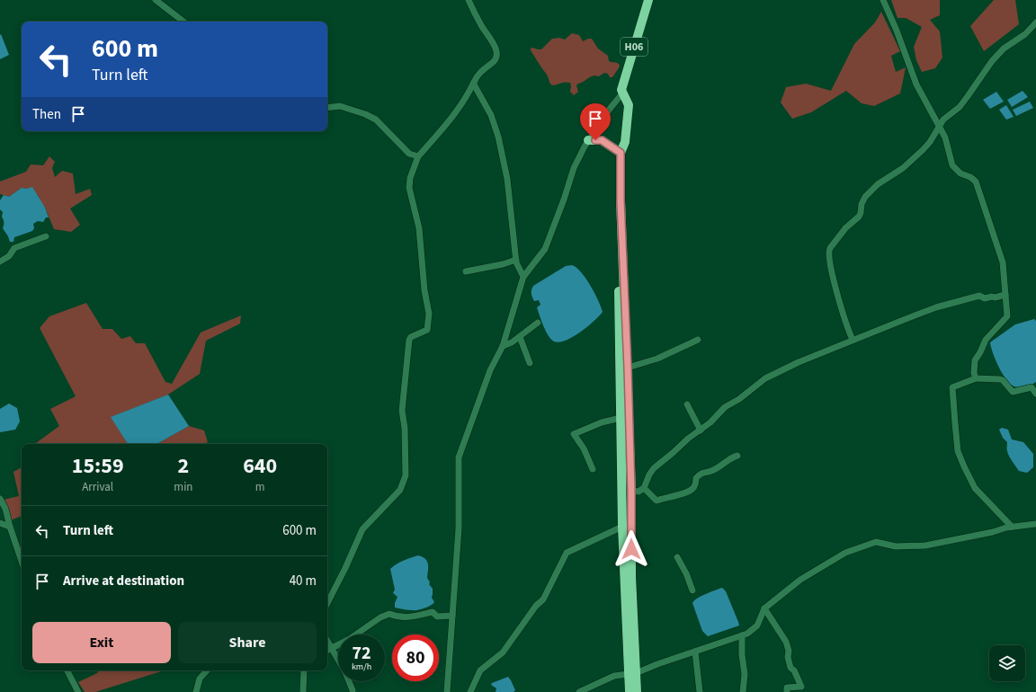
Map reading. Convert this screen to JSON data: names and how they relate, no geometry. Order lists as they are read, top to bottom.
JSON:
{
  "streets": {
    "highway": ["H06"]
  },
  "page": {
    "turn": ["600 m", "Turn left"],
    "then": "Then",
    "eta": [
      "15:59",
      "Arrival",
      "2",
      "min",
      "640",
      "m"
    ],
    "list": [
      {
        "name": "Turn left",
        "value": "600 m"
      },
      {
        "name": "Arrive at destination",
        "value": "40 m"
      }
    ],
    "buttons": ["Exit", "Share"],
    "speed": "72 km/h",
    "limit": "80"
  }
}
